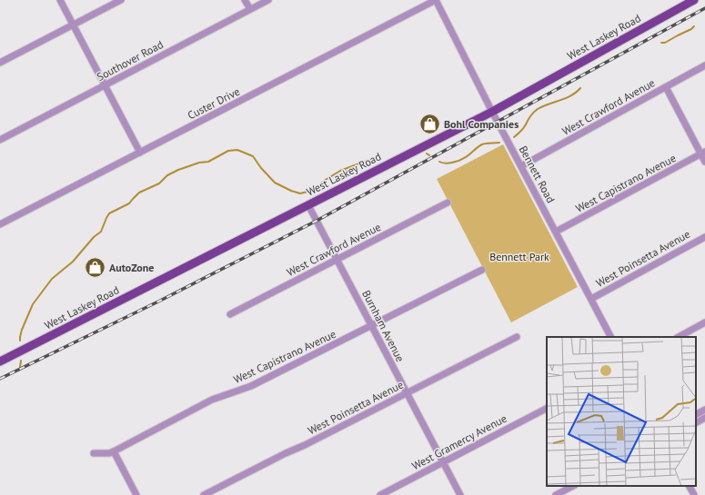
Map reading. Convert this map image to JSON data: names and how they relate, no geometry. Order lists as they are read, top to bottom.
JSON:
{
  "streets": {
    "main road": ["West Laskey Road"],
    "street": [
      "Southover Road",
      "Custer Drive",
      "West Crawford Avenue",
      "Bennett Road",
      "West Capistrano Avenue",
      "West Poinsetta Avenue",
      "Burnham Avenue",
      "West Gramercy Avenue"
    ]
  },
  "crossings": [
    ["West Laskey Road", "Bennett Road"],
    ["West Laskey Road", "Burnham Avenue"],
    ["Custer Drive", "Bennett Road"],
    ["West Crawford Avenue", "Bennett Road"],
    ["West Crawford Avenue", "Burnham Avenue"],
    ["Bennett Road", "West Capistrano Avenue"],
    ["Bennett Road", "West Poinsetta Avenue"],
    ["West Capistrano Avenue", "Burnham Avenue"],
    ["West Poinsetta Avenue", "Burnham Avenue"],
    ["Burnham Avenue", "West Gramercy Avenue"]
  ],
  "parks": ["Bennett Park"],
  "places": {
    "shop": ["Bohl Companies", "AutoZone"]
  }
}
